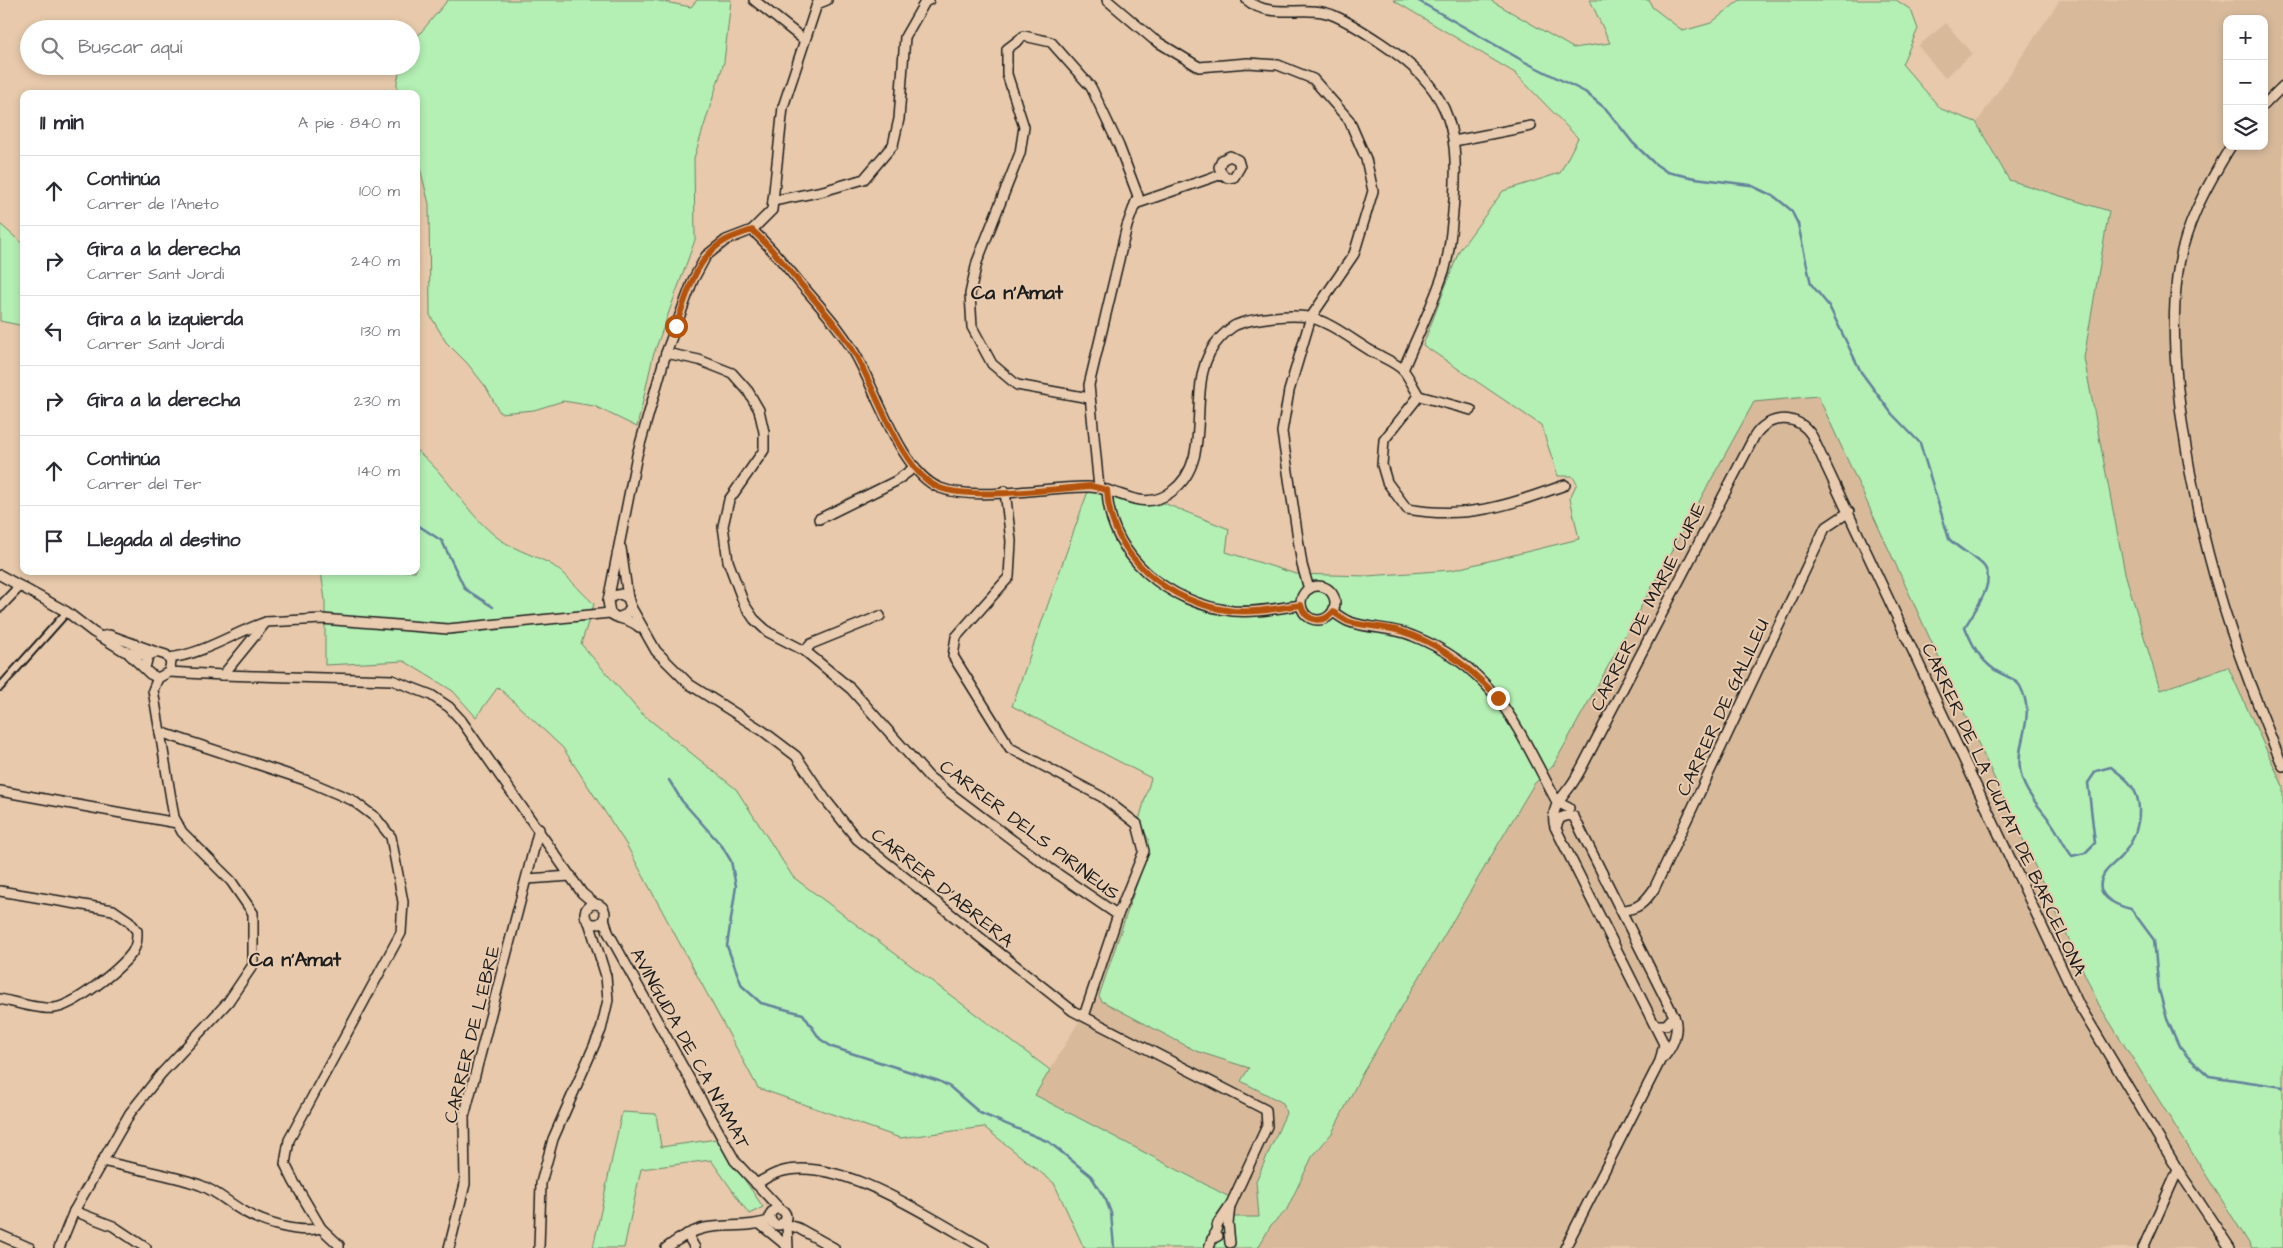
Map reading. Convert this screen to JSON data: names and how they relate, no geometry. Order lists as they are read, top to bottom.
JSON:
{
  "streets": {
    "street": [
      "CARRER DE MARIE CURIE",
      "CARRER DE GALILEU",
      "CARRER DE LA CIUTAT DE BARCELONA",
      "CARRER DELS PIRINEUS",
      "CARRER D'ABRERA",
      "CARRER DE L'EBRE",
      "AVINGUDA DE CA N'AMAT"
    ]
  },
  "crossings": [
    ["CARRER DE MARIE CURIE", "CARRER DE LA CIUTAT DE BARCELONA"],
    ["CARRER DE GALILEU", "CARRER DE LA CIUTAT DE BARCELONA"]
  ],
  "districts": ["Ca n'Amat", "Ca n'Amat"],
  "page": {
    "map_buttons": ["+", "−"],
    "search": "Buscar aquí",
    "heading": ["11 min", "A pie · 840 m"],
    "list": [
      ["Continúa", "Carrer de l'Aneto", "100 m"],
      ["Gira a la derecha", "Carrer Sant Jordi", "240 m"],
      ["Gira a la izquierda", "Carrer Sant Jordi", "130 m"],
      ["Gira a la derecha", "230 m"],
      ["Continúa", "Carrer del Ter", "140 m"],
      "Llegada al destino"
    ]
  }
}
